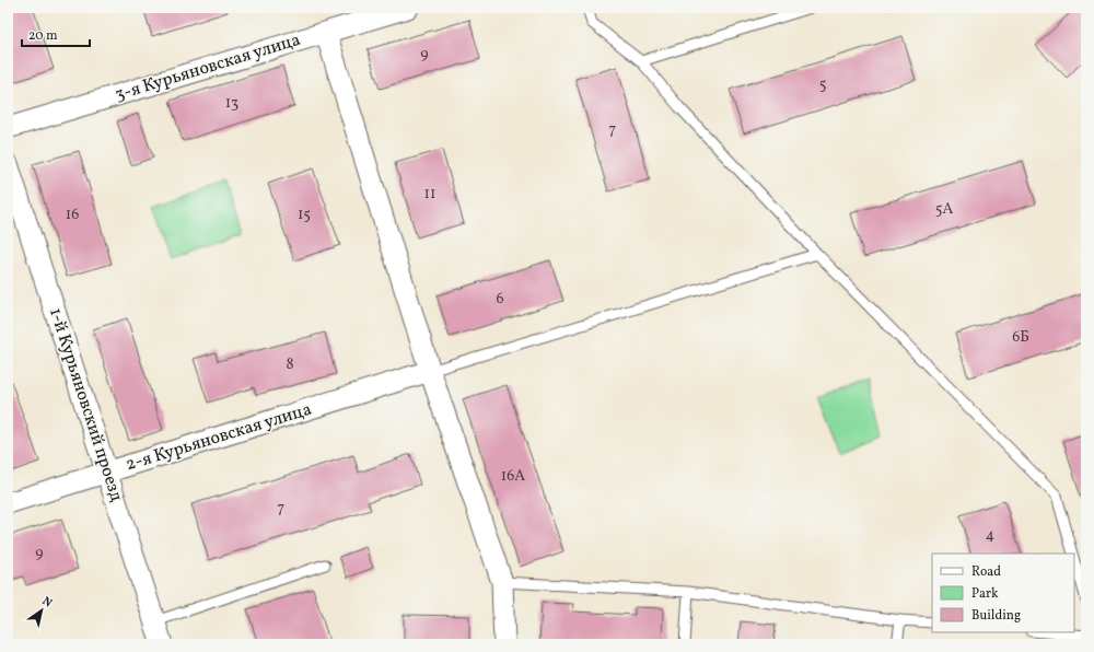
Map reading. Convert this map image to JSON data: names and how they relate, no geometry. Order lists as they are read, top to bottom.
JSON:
{
  "streets": {
    "street": ["3-я Курьяновская улица", "1-й Курьяновский проезд", "2-я Курьяновская улица"]
  },
  "crossings": [
    ["1-й Курьяновский проезд", "2-я Курьяновская улица"]
  ],
  "house_numbers": [
    "9",
    "5",
    "13",
    "7",
    "11",
    "5А",
    "16",
    "15",
    "6",
    "6Б",
    "8",
    "16А",
    "7",
    "4",
    "9"
  ],
  "legend": ["Road", "Park", "Building"],
  "scale_bar": "20 m",
  "north": "top right"
}
